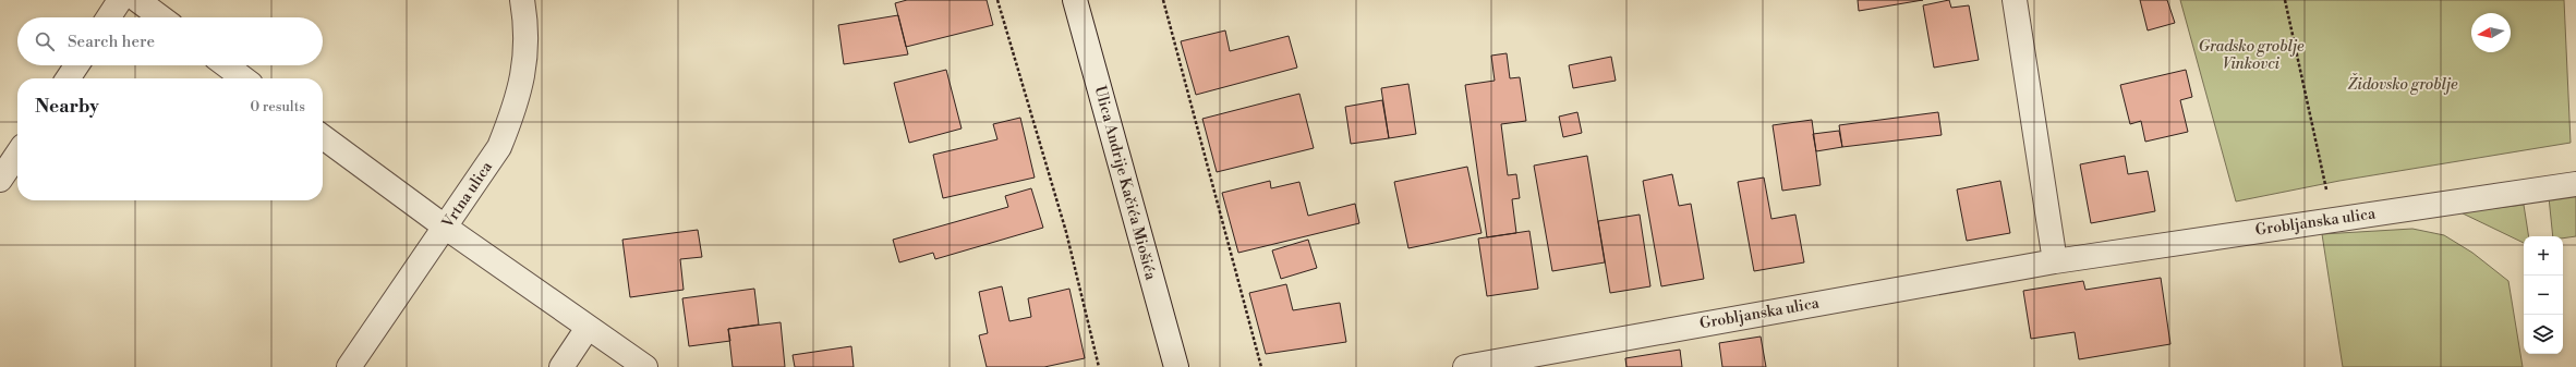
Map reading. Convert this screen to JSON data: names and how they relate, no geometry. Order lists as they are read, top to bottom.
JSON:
{
  "streets": {
    "street": ["Ulica Andrije Kačića Miošića", "Vrtna ulica", "Grobljanska ulica"]
  },
  "parks": ["Gradsko groblje Vinkovci", "Židovsko groblje"],
  "north": "left",
  "page": {
    "search": "Search here",
    "heading": ["Nearby", "0 results"],
    "map_buttons": ["+", "−"]
  }
}
